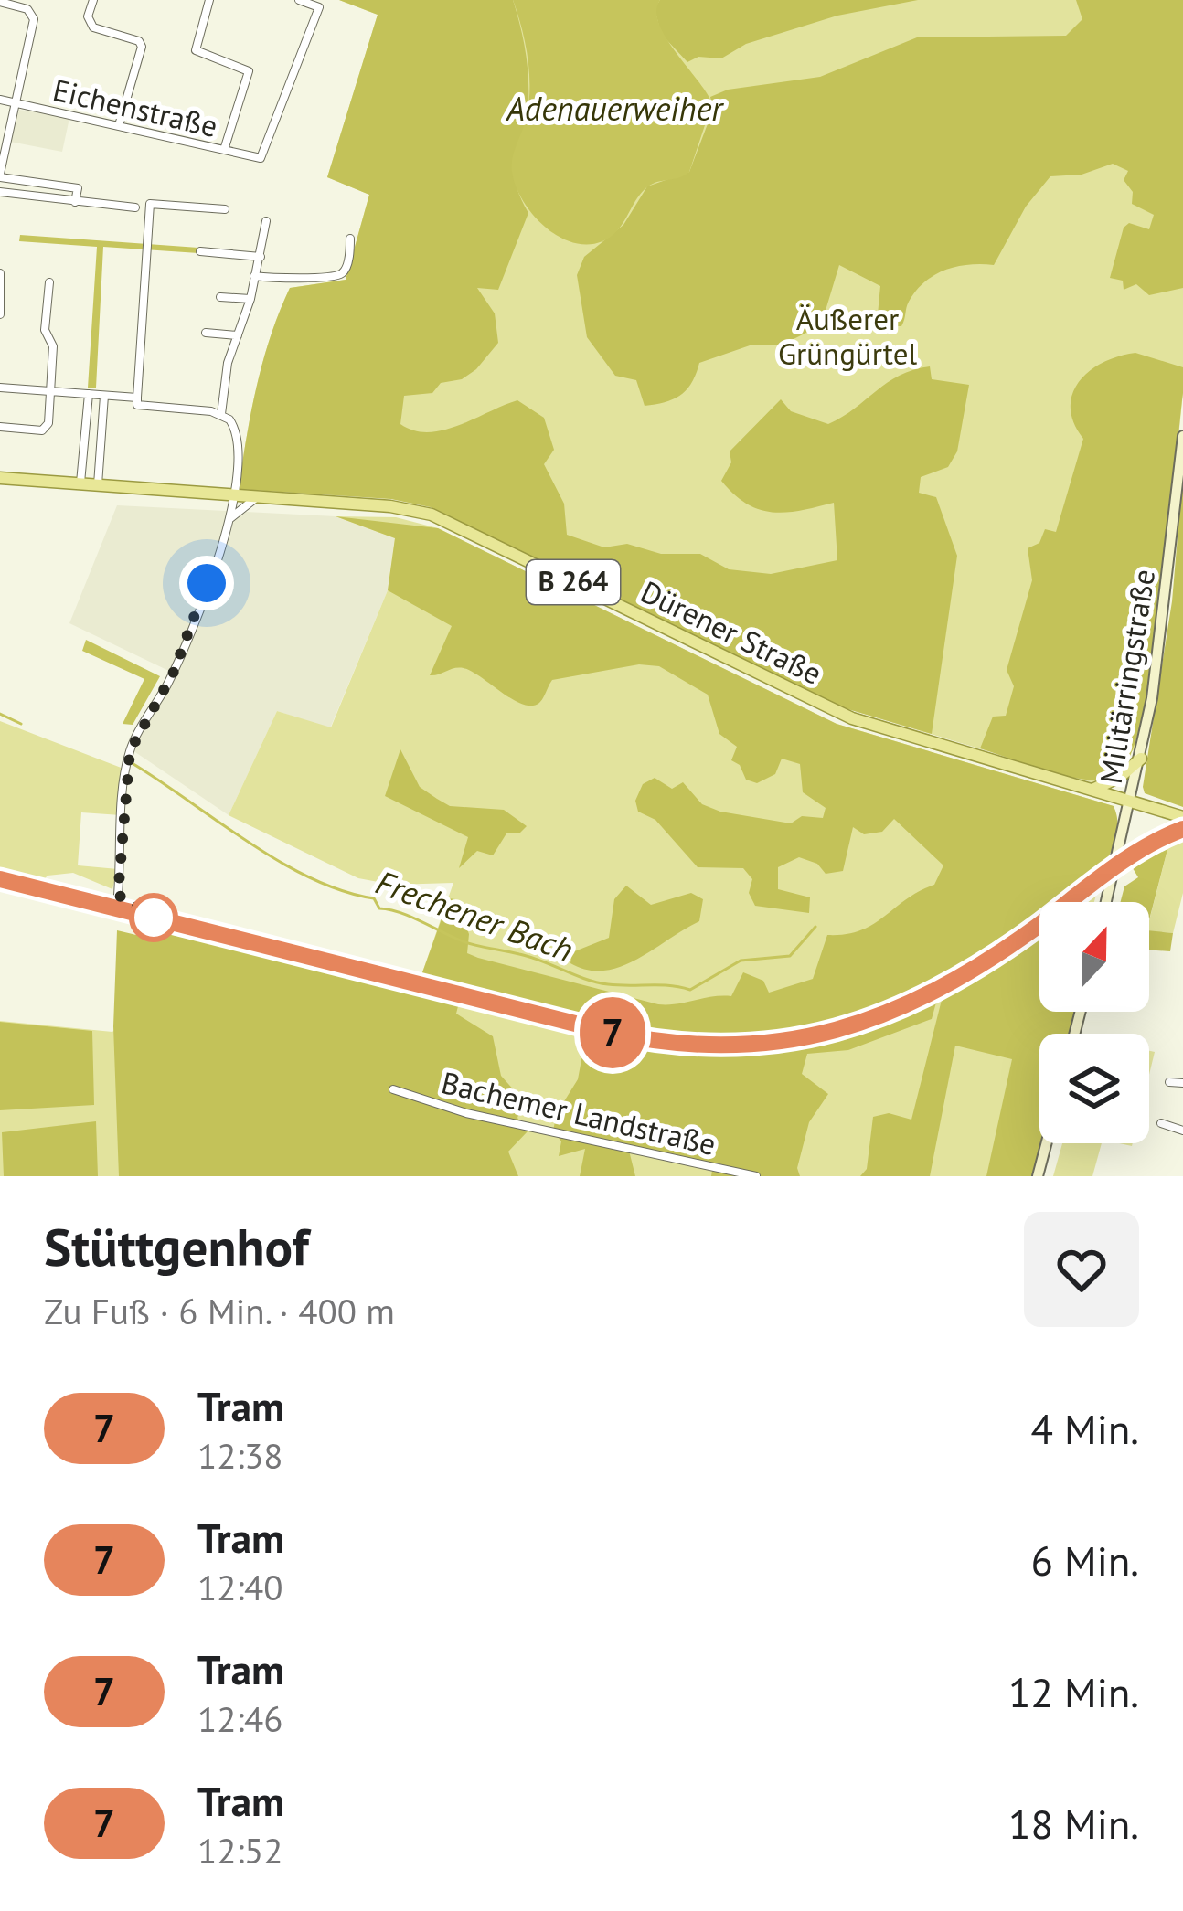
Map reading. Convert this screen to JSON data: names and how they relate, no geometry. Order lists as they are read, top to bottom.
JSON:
{
  "streets": {
    "main road": ["B 264", "Dürener Straße", "Militärringstraße"],
    "street": ["Eichenstraße", "Bachemer Landstraße"]
  },
  "crossings": [
    ["Dürener Straße", "Militärringstraße"]
  ],
  "water": ["Adenauerweiher", "Frechener Bach"],
  "parks": ["Äußerer Grüngürtel"],
  "lines": ["tram line 7"],
  "north": "top",
  "page": {
    "on_map": "7",
    "heading": ["Stüttgenhof", "Zu Fuß · 6 Min. · 400 m"],
    "list": [
      {
        "mark": "7",
        "name": "Tram",
        "note": "12:38",
        "value": "4 Min."
      },
      {
        "mark": "7",
        "name": "Tram",
        "note": "12:40",
        "value": "6 Min."
      },
      {
        "mark": "7",
        "name": "Tram",
        "note": "12:46",
        "value": "12 Min."
      },
      {
        "mark": "7",
        "name": "Tram",
        "note": "12:52",
        "value": "18 Min."
      }
    ]
  }
}
